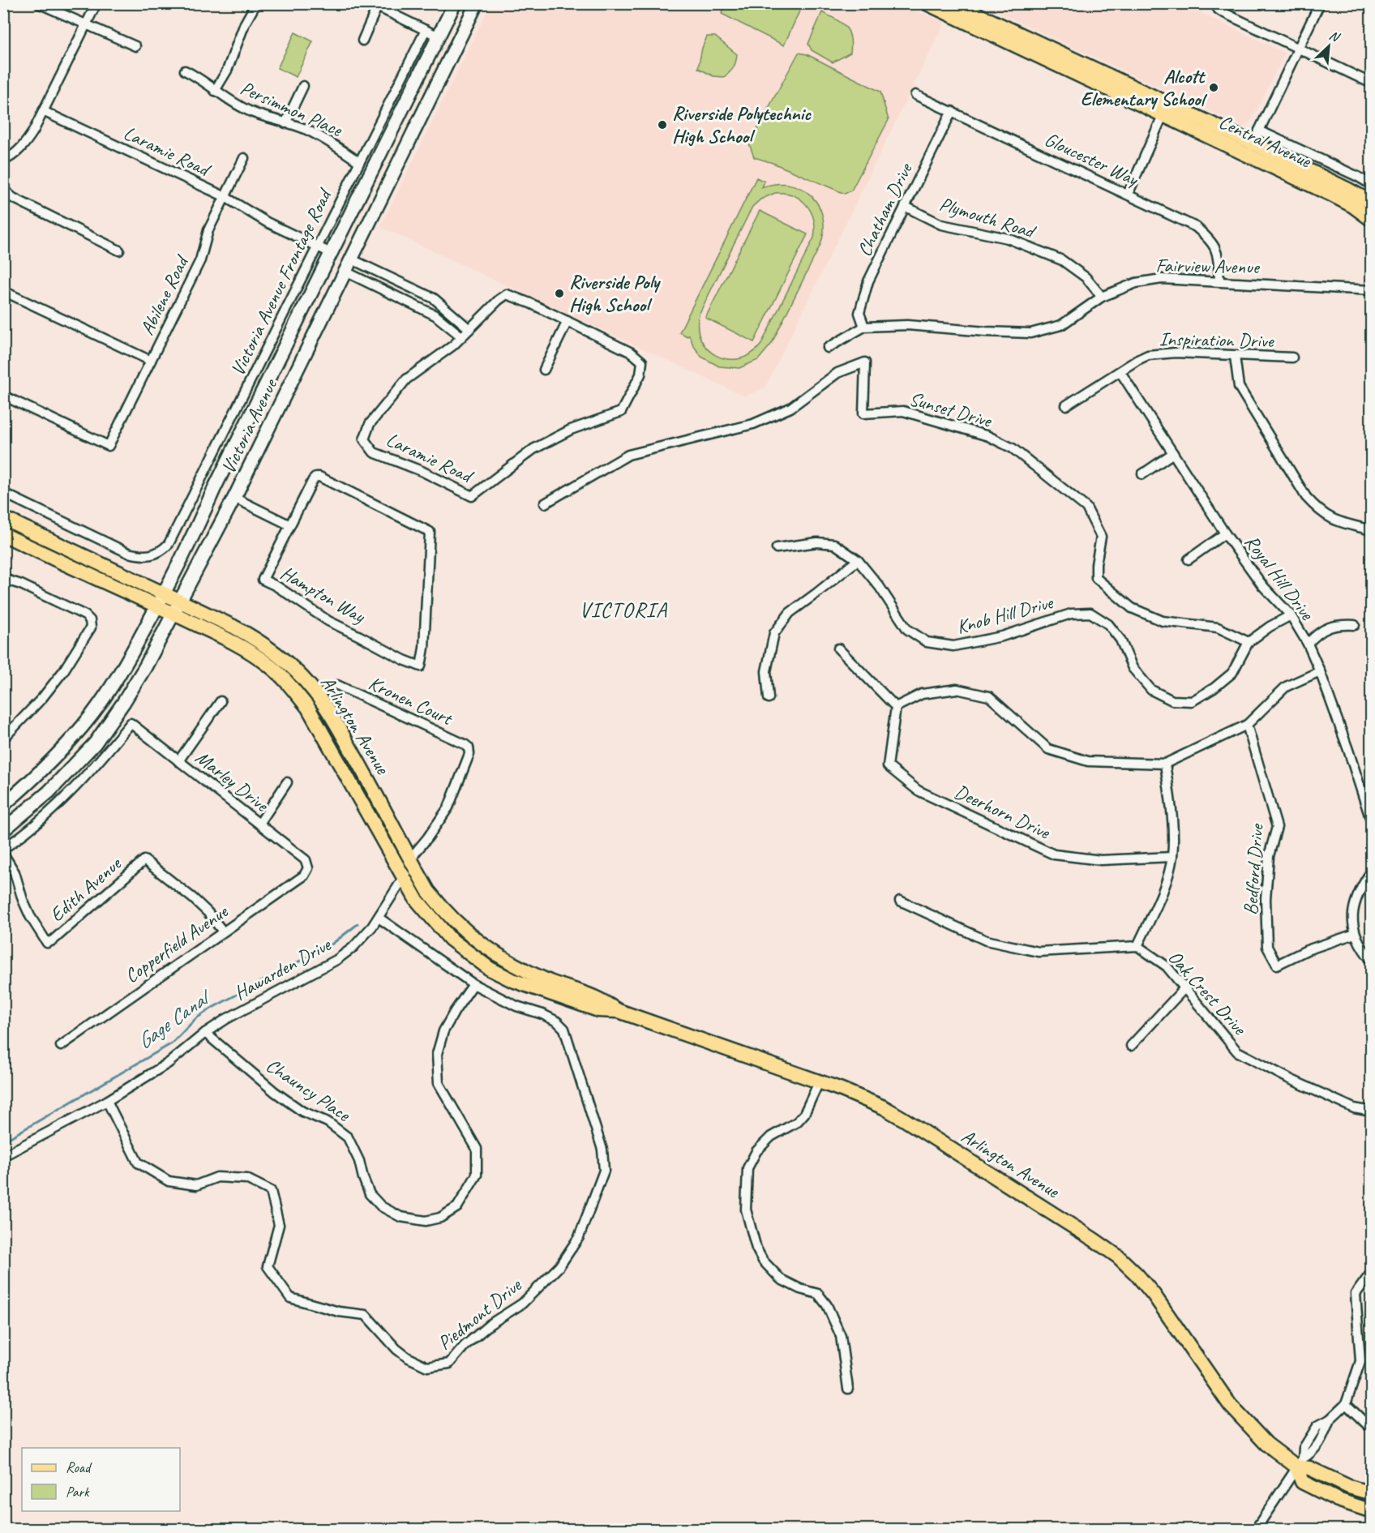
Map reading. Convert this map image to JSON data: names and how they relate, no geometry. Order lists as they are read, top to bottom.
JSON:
{
  "streets": {
    "main road": ["Central Avenue", "Victoria Avenue", "Arlington Avenue"],
    "street": [
      "Persimmon Place",
      "Laramie Road",
      "Gloucester Way",
      "Chatham Drive",
      "Plymouth Road",
      "Fairview Avenue",
      "Victoria Avenue Frontage Road",
      "Abilene Road",
      "Inspiration Drive",
      "Sunset Drive",
      "Royal Hill Drive",
      "Hampton Way",
      "Knob Hill Drive",
      "Kronen Court",
      "Marley Drive",
      "Deerhorn Drive",
      "Bedford Drive",
      "Edith Avenue",
      "Copperfield Avenue",
      "Hawarden Drive",
      "Oak Crest Drive",
      "Chauncy Place",
      "Piedmont Drive"
    ]
  },
  "crossings": [
    ["Persimmon Place", "Victoria Avenue Frontage Road"],
    ["Laramie Road", "Victoria Avenue Frontage Road"],
    ["Laramie Road", "Abilene Road"],
    ["Laramie Road", "Victoria Avenue"],
    ["Gloucester Way", "Chatham Drive"],
    ["Gloucester Way", "Fairview Avenue"],
    ["Chatham Drive", "Plymouth Road"],
    ["Chatham Drive", "Fairview Avenue"],
    ["Plymouth Road", "Fairview Avenue"],
    ["Inspiration Drive", "Royal Hill Drive"],
    ["Sunset Drive", "Knob Hill Drive"],
    ["Victoria Avenue", "Arlington Avenue"],
    ["Kronen Court", "Hawarden Drive"],
    ["Arlington Avenue", "Hawarden Drive"],
    ["Marley Drive", "Copperfield Avenue"],
    ["Edith Avenue", "Copperfield Avenue"],
    ["Hawarden Drive", "Chauncy Place"],
    ["Hawarden Drive", "Piedmont Drive"],
    ["Chauncy Place", "Piedmont Drive"]
  ],
  "districts": ["VICTORIA"],
  "water": ["Gage Canal"],
  "places": ["Alcott Elementary School", "Riverside Polytechnic High School", "Riverside Poly High School"],
  "legend": ["Road", "Park"],
  "north": "top right"
}
